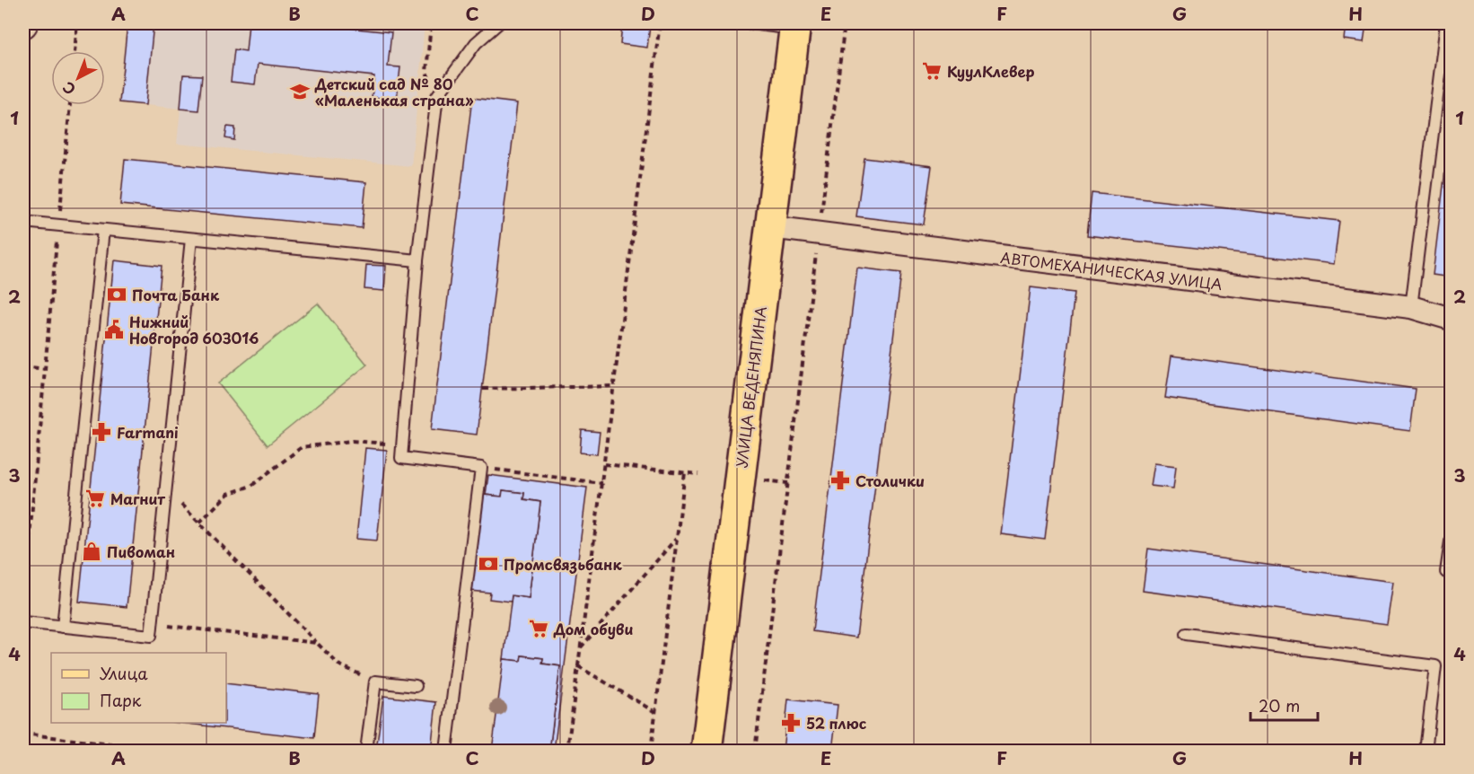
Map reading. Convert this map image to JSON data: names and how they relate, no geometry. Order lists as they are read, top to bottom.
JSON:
{
  "streets": {
    "main road": ["УЛИЦА ВЕДЕНЯПИНА"],
    "street": ["АВТОМЕХАНИЧЕСКАЯ УЛИЦА"]
  },
  "crossings": [
    ["АВТОМЕХАНИЧЕСКАЯ УЛИЦА", "УЛИЦА ВЕДЕНЯПИНА"]
  ],
  "places": {
    "supermarket": ["КуулКлевер", "Магнит", "Дом обуви"],
    "school or university": ["Детский сад № 80 «Маленькая страна»"],
    "bank": ["Почта Банк", "Промсвязьбанк"],
    "public building": ["Нижний Новгород 603016"],
    "pharmacy": ["Farmani", "Столички", "52 плюс"],
    "shop": ["Пивоман"]
  },
  "legend": ["Улица", "Парк"],
  "scale_bar": "20 m",
  "north": "bottom left",
  "grid": {
    "columns": [
      "A",
      "B",
      "C",
      "D",
      "E",
      "F",
      "G",
      "H"
    ],
    "rows": [
      "1",
      "2",
      "3",
      "4"
    ]
  }
}
